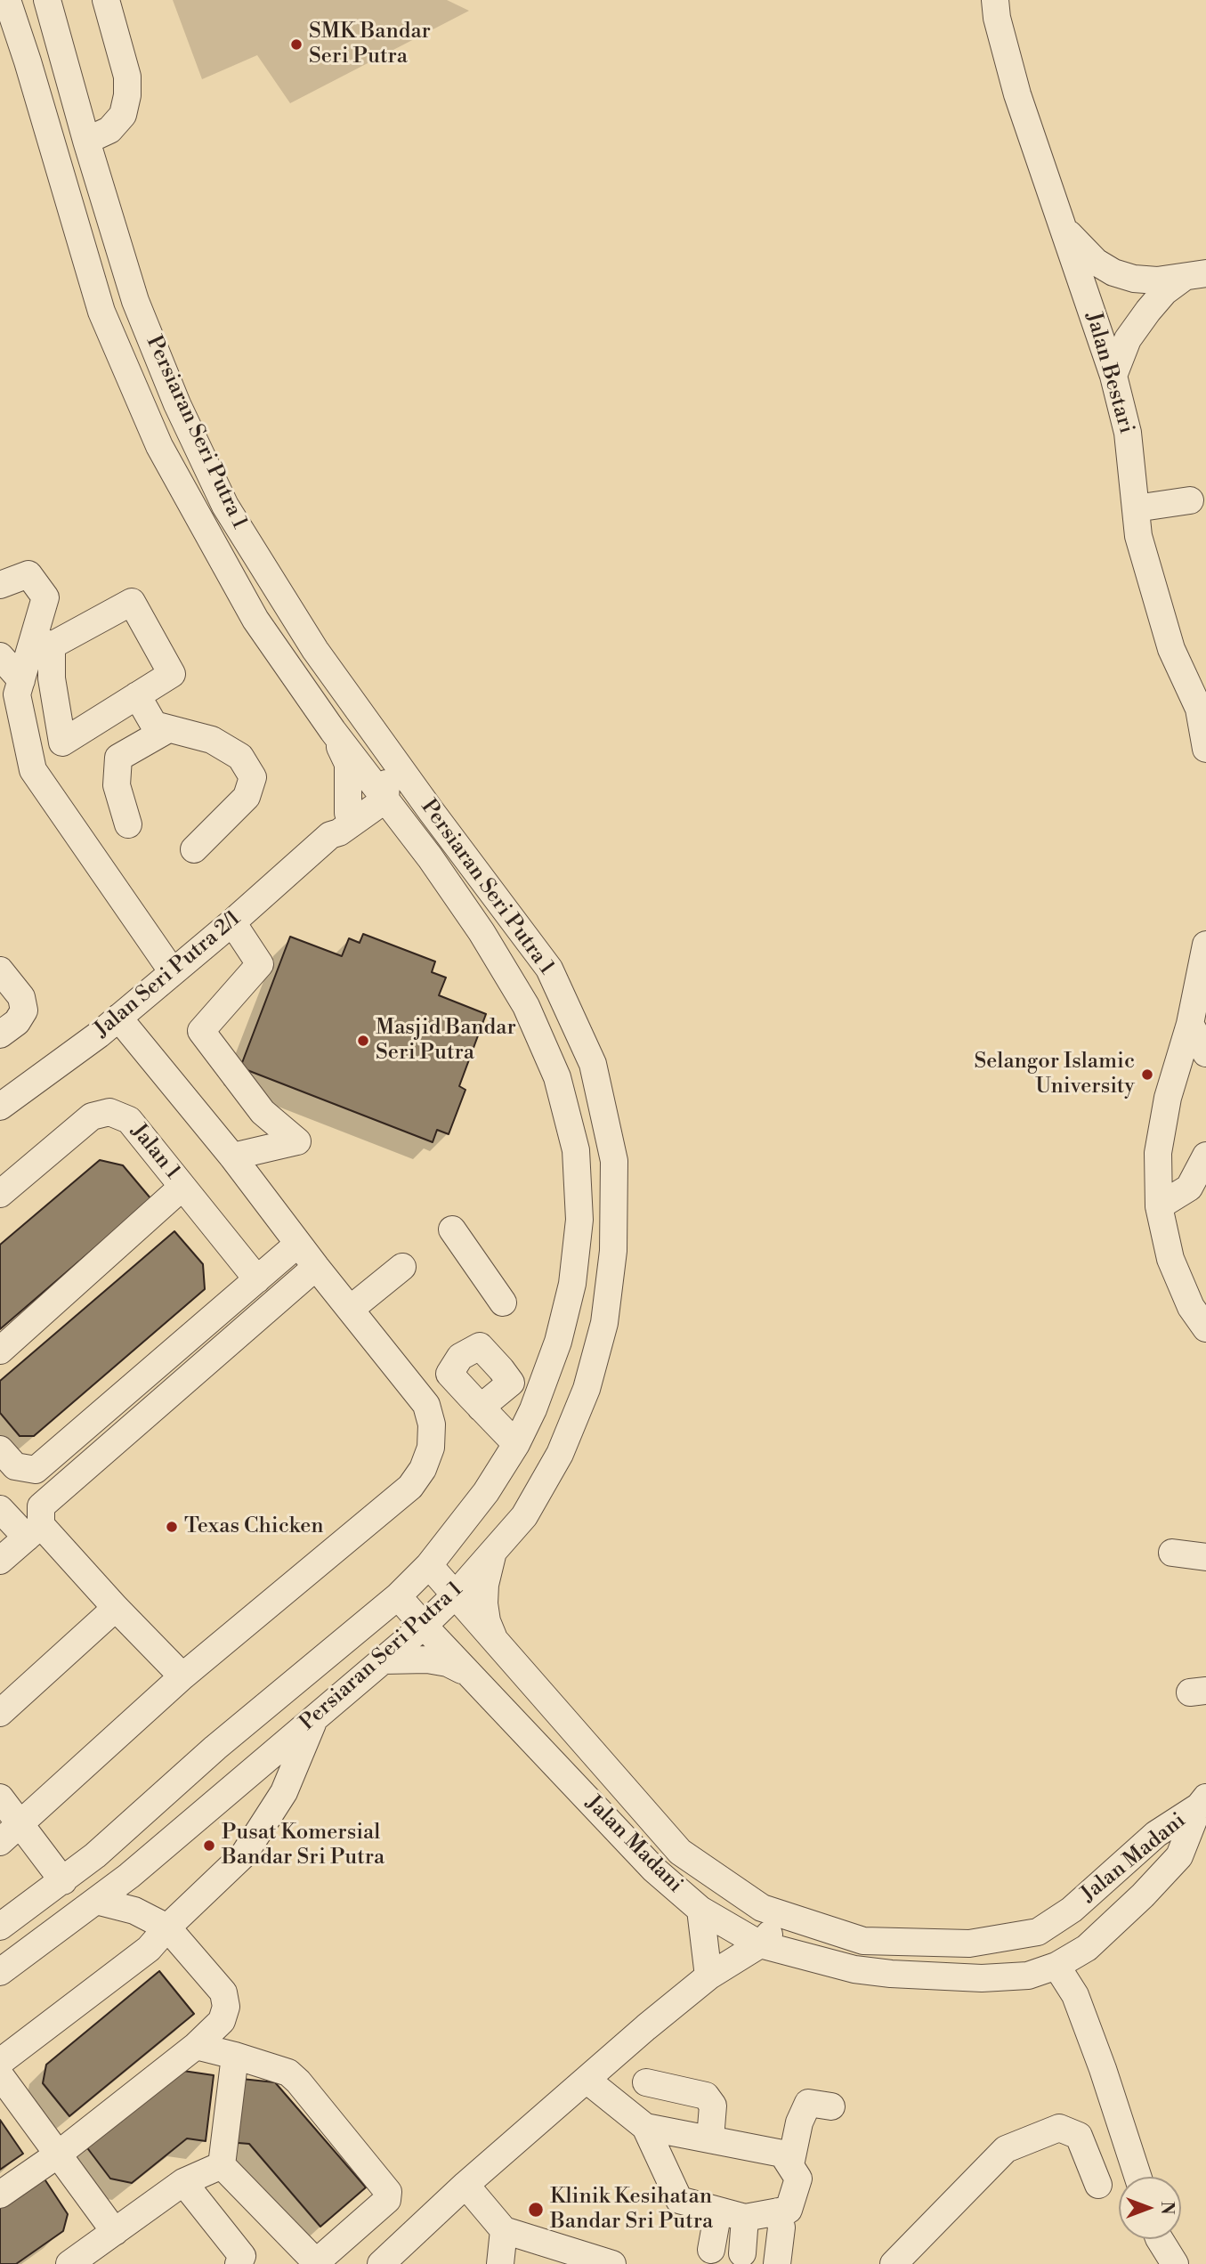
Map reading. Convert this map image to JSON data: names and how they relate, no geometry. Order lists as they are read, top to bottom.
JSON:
{
  "streets": {
    "street": [
      "Jalan Bestari",
      "Persiaran Seri Putra 1",
      "Jalan Seri Putra 2/1",
      "Jalan 1",
      "Jalan Madani"
    ]
  },
  "crossings": [
    ["Persiaran Seri Putra 1", "Jalan Seri Putra 2/1"],
    ["Persiaran Seri Putra 1", "Jalan Madani"]
  ],
  "places": [
    "SMK Bandar Seri Putra",
    "Masjid Bandar Seri Putra",
    "Selangor Islamic University",
    "Texas Chicken",
    "Pusat Komersial Bandar Sri Putra",
    "Klinik Kesihatan Bandar Sri Putra"
  ],
  "north": "right"
}
